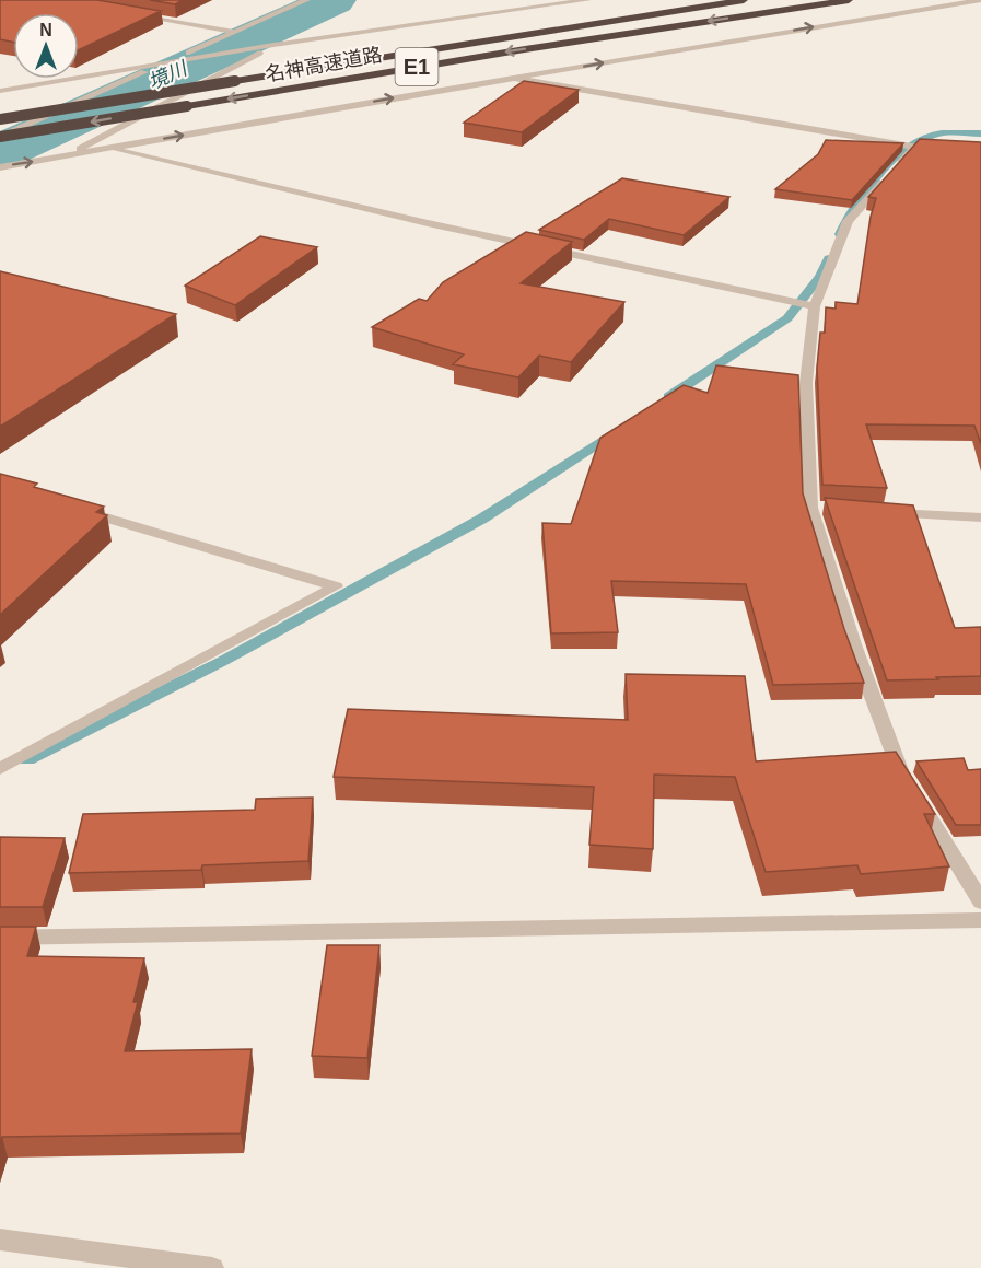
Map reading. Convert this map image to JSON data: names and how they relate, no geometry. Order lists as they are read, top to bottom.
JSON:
{
  "streets": {
    "highway": ["名神高速道路", "E1"]
  },
  "water": ["境川"],
  "north": "top"
}
